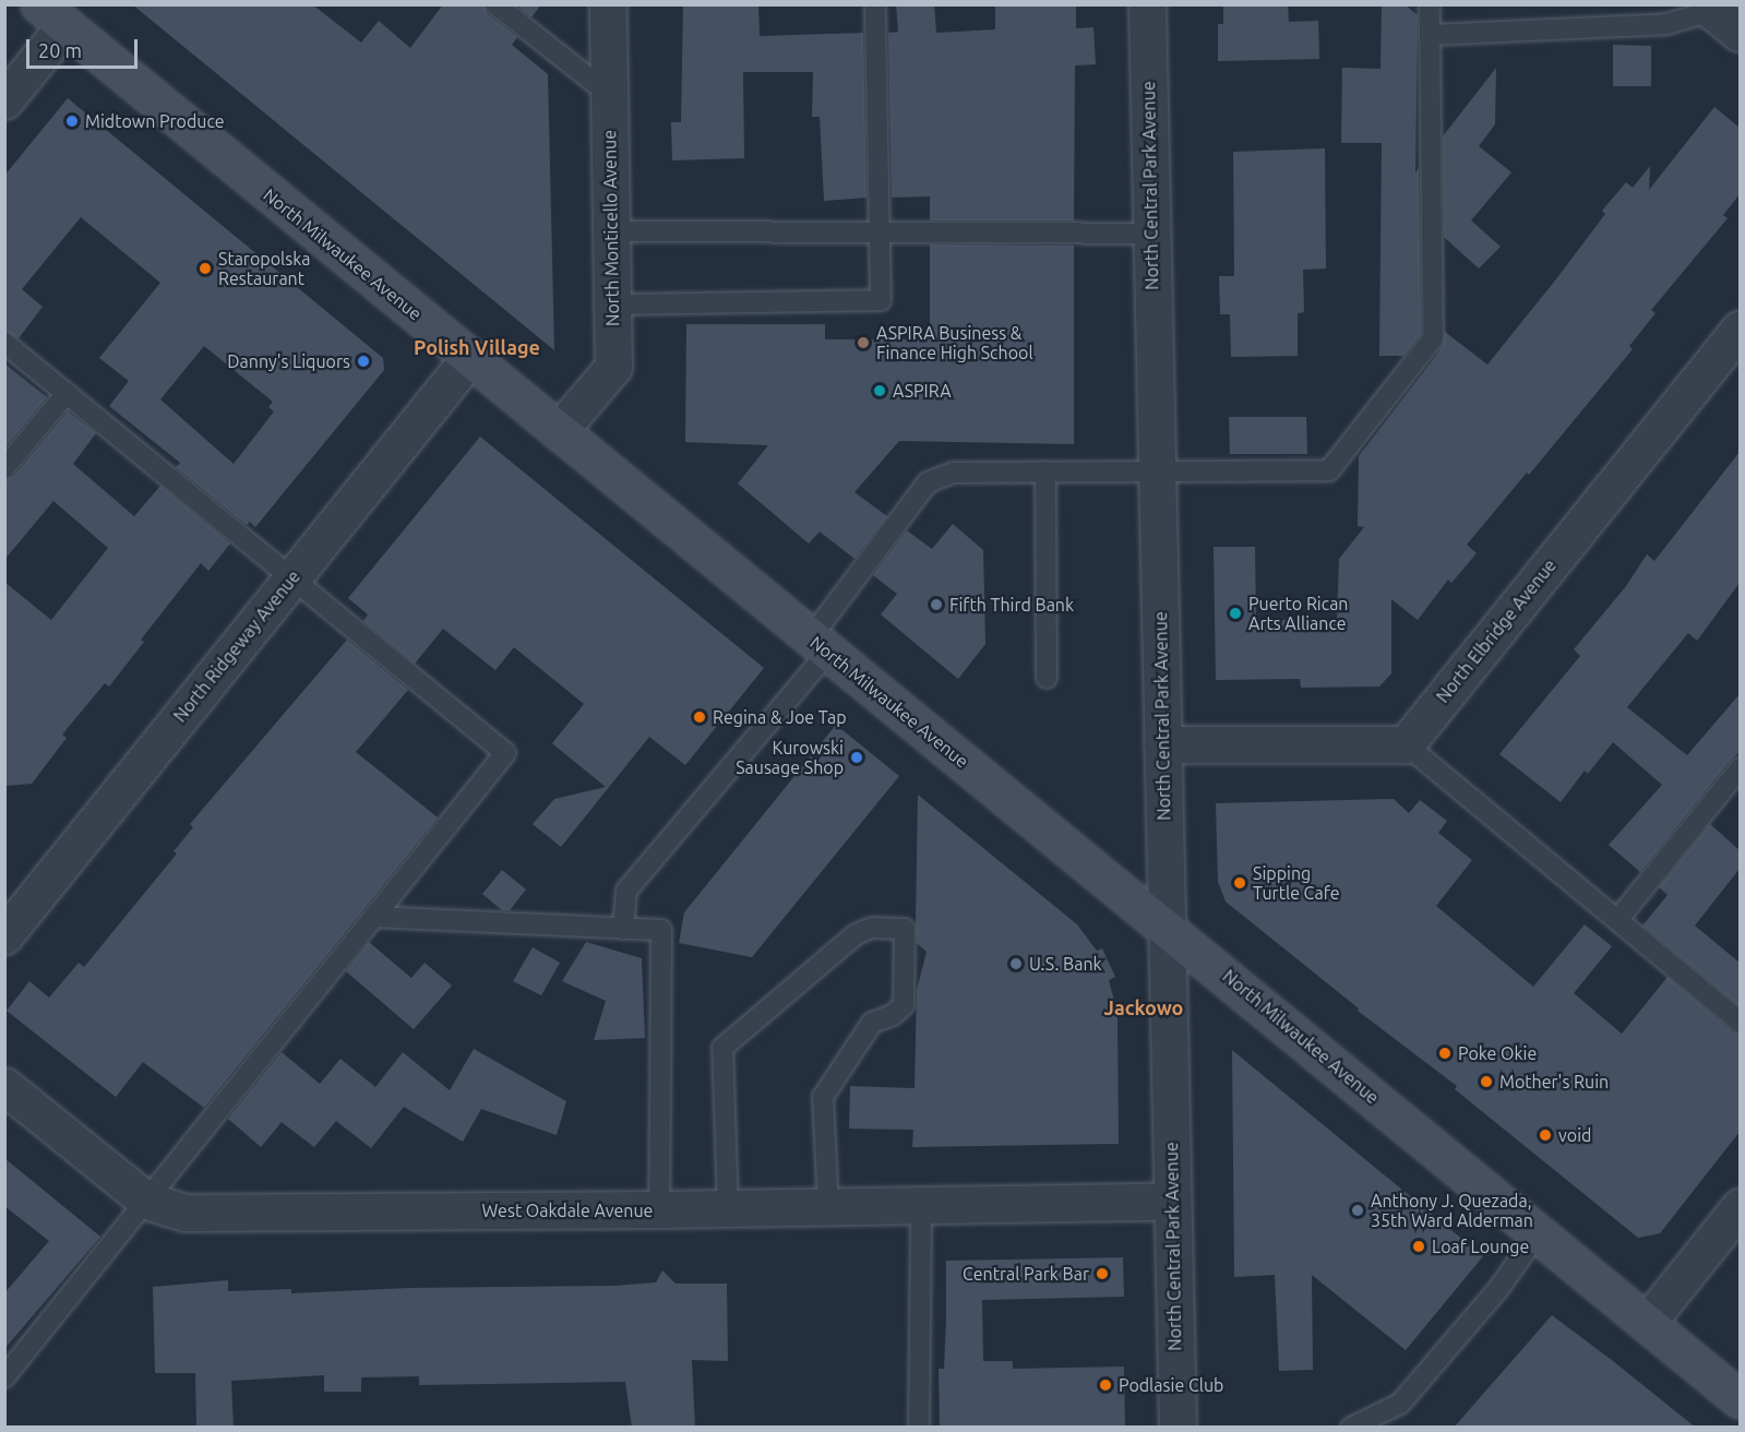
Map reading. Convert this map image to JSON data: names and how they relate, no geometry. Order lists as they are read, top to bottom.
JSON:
{
  "streets": {
    "main road": ["North Milwaukee Avenue"],
    "street": [
      "North Central Park Avenue",
      "North Monticello Avenue",
      "North Elbridge Avenue",
      "North Ridgeway Avenue",
      "West Oakdale Avenue"
    ]
  },
  "crossings": [
    ["North Central Park Avenue", "North Milwaukee Avenue"],
    ["North Central Park Avenue", "West Oakdale Avenue"],
    ["North Monticello Avenue", "North Milwaukee Avenue"],
    ["North Milwaukee Avenue", "North Ridgeway Avenue"]
  ],
  "districts": ["Polish Village", "Jackowo"],
  "places": [
    "Midtown Produce",
    "Staropolska Restaurant",
    "ASPIRA Business & Finance High School",
    "Danny's Liquors",
    "ASPIRA",
    "Fifth Third Bank",
    "Puerto Rican Arts Alliance",
    "Regina & Joe Tap",
    "Kurowski Sausage Shop",
    "Sipping Turtle Cafe",
    "U.S. Bank",
    "Poke Okie",
    "Mother's Ruin",
    "void",
    "Anthony J. Quezada, 35th Ward Alderman",
    "Loaf Lounge",
    "Central Park Bar",
    "Podlasie Club"
  ],
  "scale_bar": "20 m"
}
